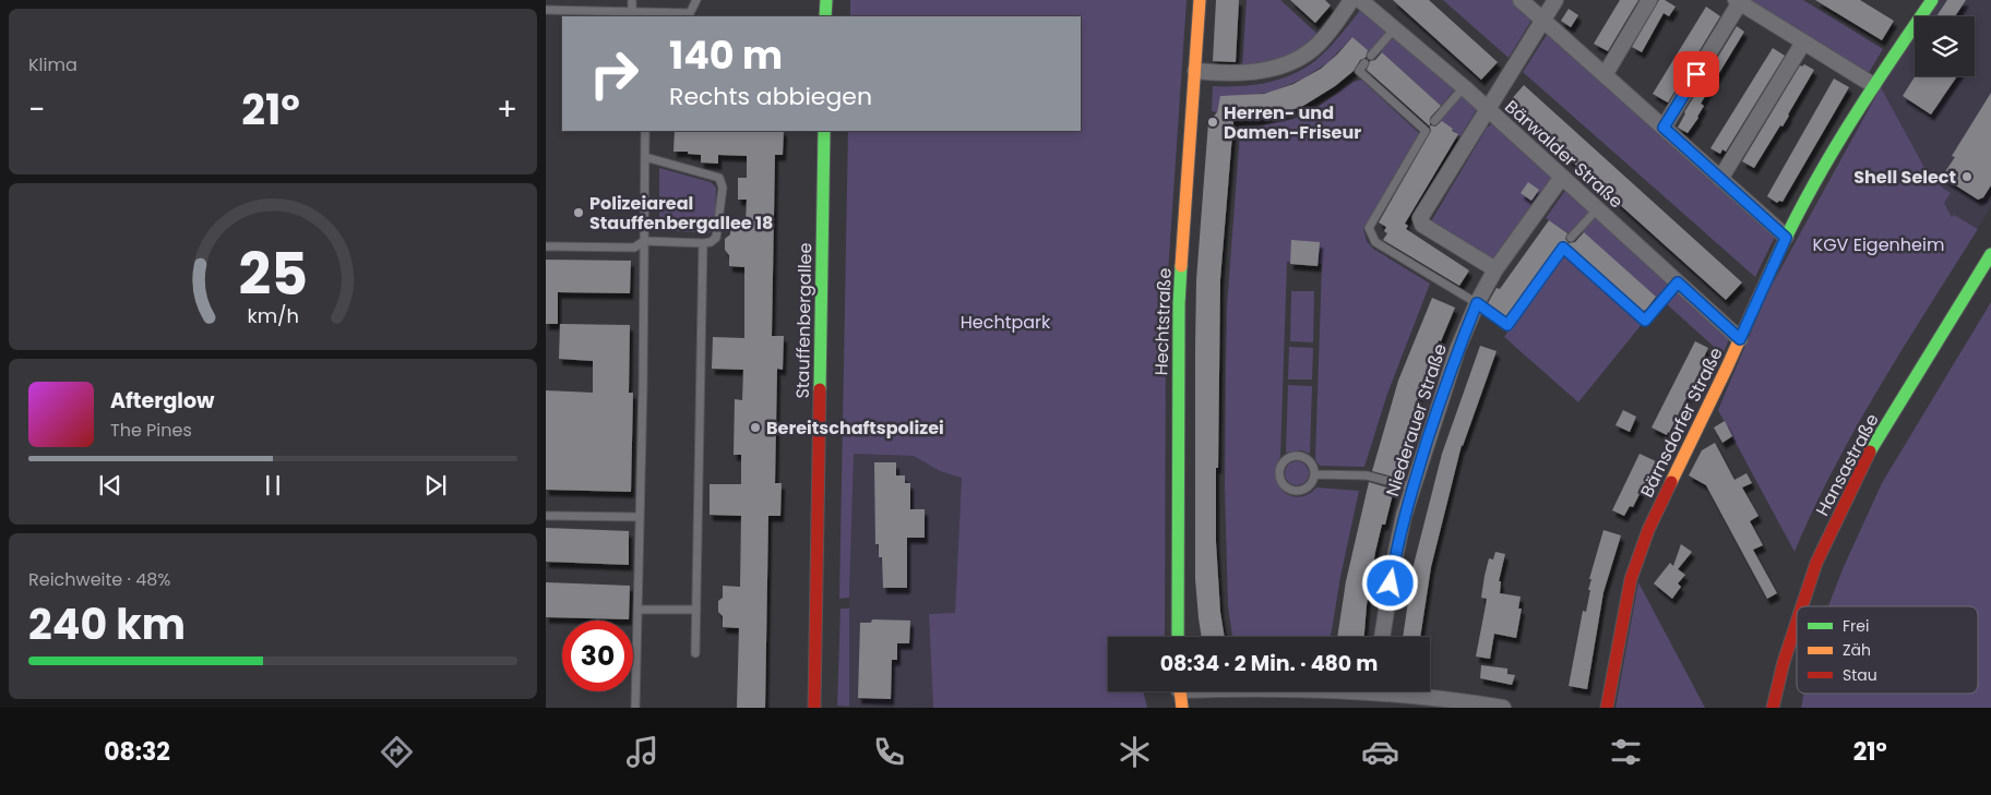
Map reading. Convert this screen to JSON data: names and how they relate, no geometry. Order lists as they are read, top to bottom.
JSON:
{
  "streets": {
    "street": [
      "Bärwalder Straße",
      "Stauffenbergallee",
      "Hechtstraße",
      "Niederauer Straße",
      "Bärnsdorfer Straße",
      "Hansastraße"
    ]
  },
  "crossings": [
    ["Bärwalder Straße", "Niederauer Straße"],
    ["Bärwalder Straße", "Bärnsdorfer Straße"]
  ],
  "parks": ["KGV Eigenheim", "Hechtpark"],
  "places": [
    "Herren- und Damen-Friseur",
    "Shell Select",
    "Polizeiareal Stauffenbergallee 18",
    "Bereitschaftspolizei"
  ],
  "legend": ["Frei", "Zäh", "Stau"],
  "page": {
    "tile": [
      "Klima",
      ["Reichweite · 48%", "240 km"]
    ],
    "turn": ["140 m", "Rechts abbiegen"],
    "heat": ["−", "21°", "+"],
    "song": ["Afterglow", "The Pines"],
    "limit": "30",
    "trip": "08:34 · 2 Min. · 480 m",
    "tabs": ["08:32", "21°"],
    "gauge": ["25", "km/h"]
  }
}
